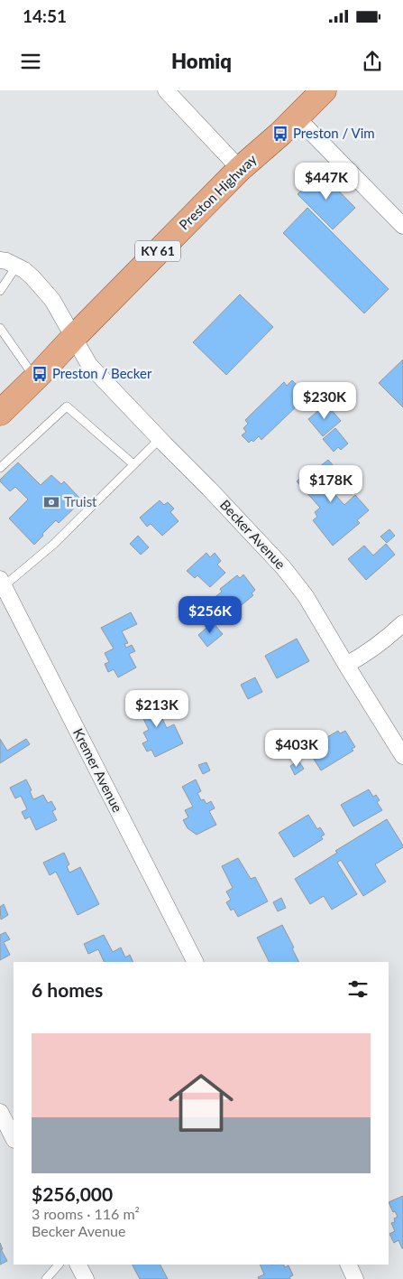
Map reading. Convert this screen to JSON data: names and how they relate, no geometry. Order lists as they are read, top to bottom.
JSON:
{
  "streets": {
    "main road": ["Preston Highway", "KY 61"],
    "street": ["Becker Avenue", "Kremer Avenue"]
  },
  "crossings": [
    ["Preston Highway", "Becker Avenue"]
  ],
  "places": {
    "bus stop": ["Preston / Vim", "Preston / Becker"],
    "bank": ["Truist"]
  },
  "page": {
    "status": "14:51",
    "header": "Homiq",
    "price": [
      "$447K",
      "$230K",
      "$178K",
      "$256K",
      "$213K",
      "$403K"
    ],
    "heading": "6 homes",
    "list": [
      {
        "name": "$256,000",
        "note": "3 rooms · 116 m² · Becker Avenue"
      }
    ]
  }
}
